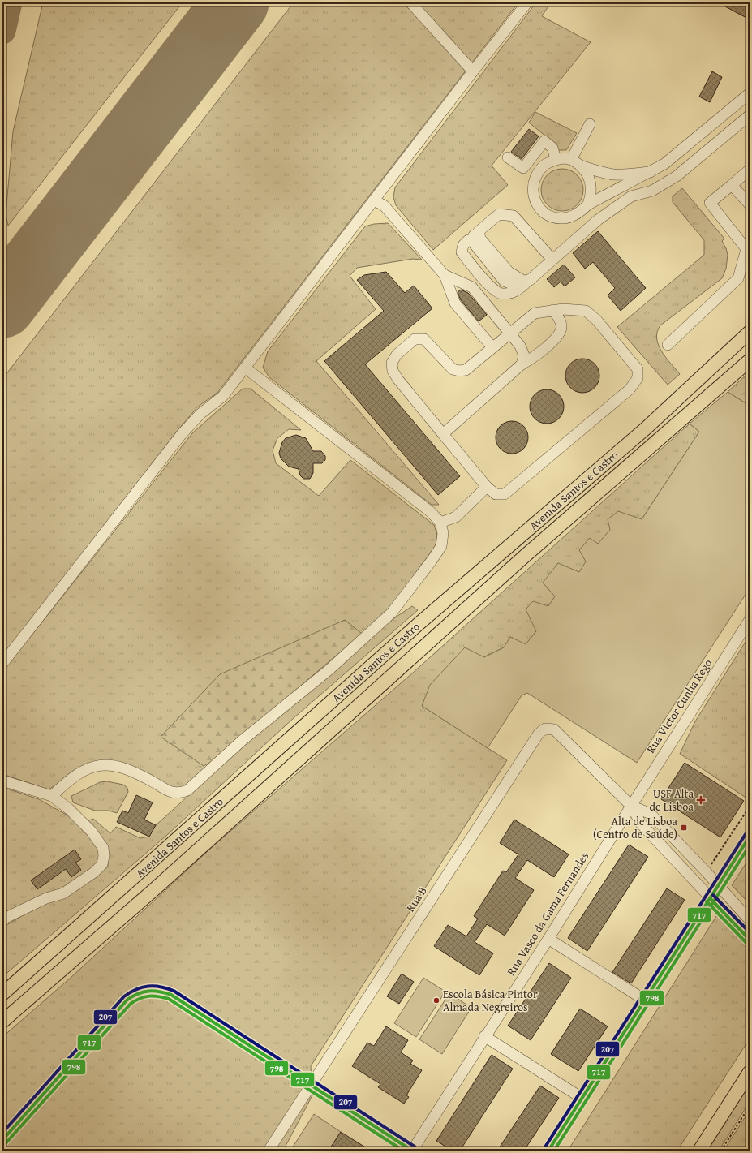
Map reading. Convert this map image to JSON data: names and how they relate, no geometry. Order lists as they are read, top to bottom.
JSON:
{
  "streets": {
    "main road": ["Avenida Santos e Castro"],
    "street": ["Rua Victor Cunha Rego", "Rua B", "Rua Vasco da Gama Fernandes"]
  },
  "crossings": [
    ["Rua Victor Cunha Rego", "Rua B"],
    ["Rua Victor Cunha Rego", "Rua Vasco da Gama Fernandes"],
    ["Rua B", "Rua Vasco da Gama Fernandes"]
  ],
  "places": {
    "health": ["USF Alta de Lisboa"],
    "transit": ["Alta de Lisboa (Centro de Saúde)"],
    "other": ["Escola Básica Pintor Almada Negreiros"]
  },
  "lines": ["transit line 207", "transit line 717", "transit line 798"]
}
